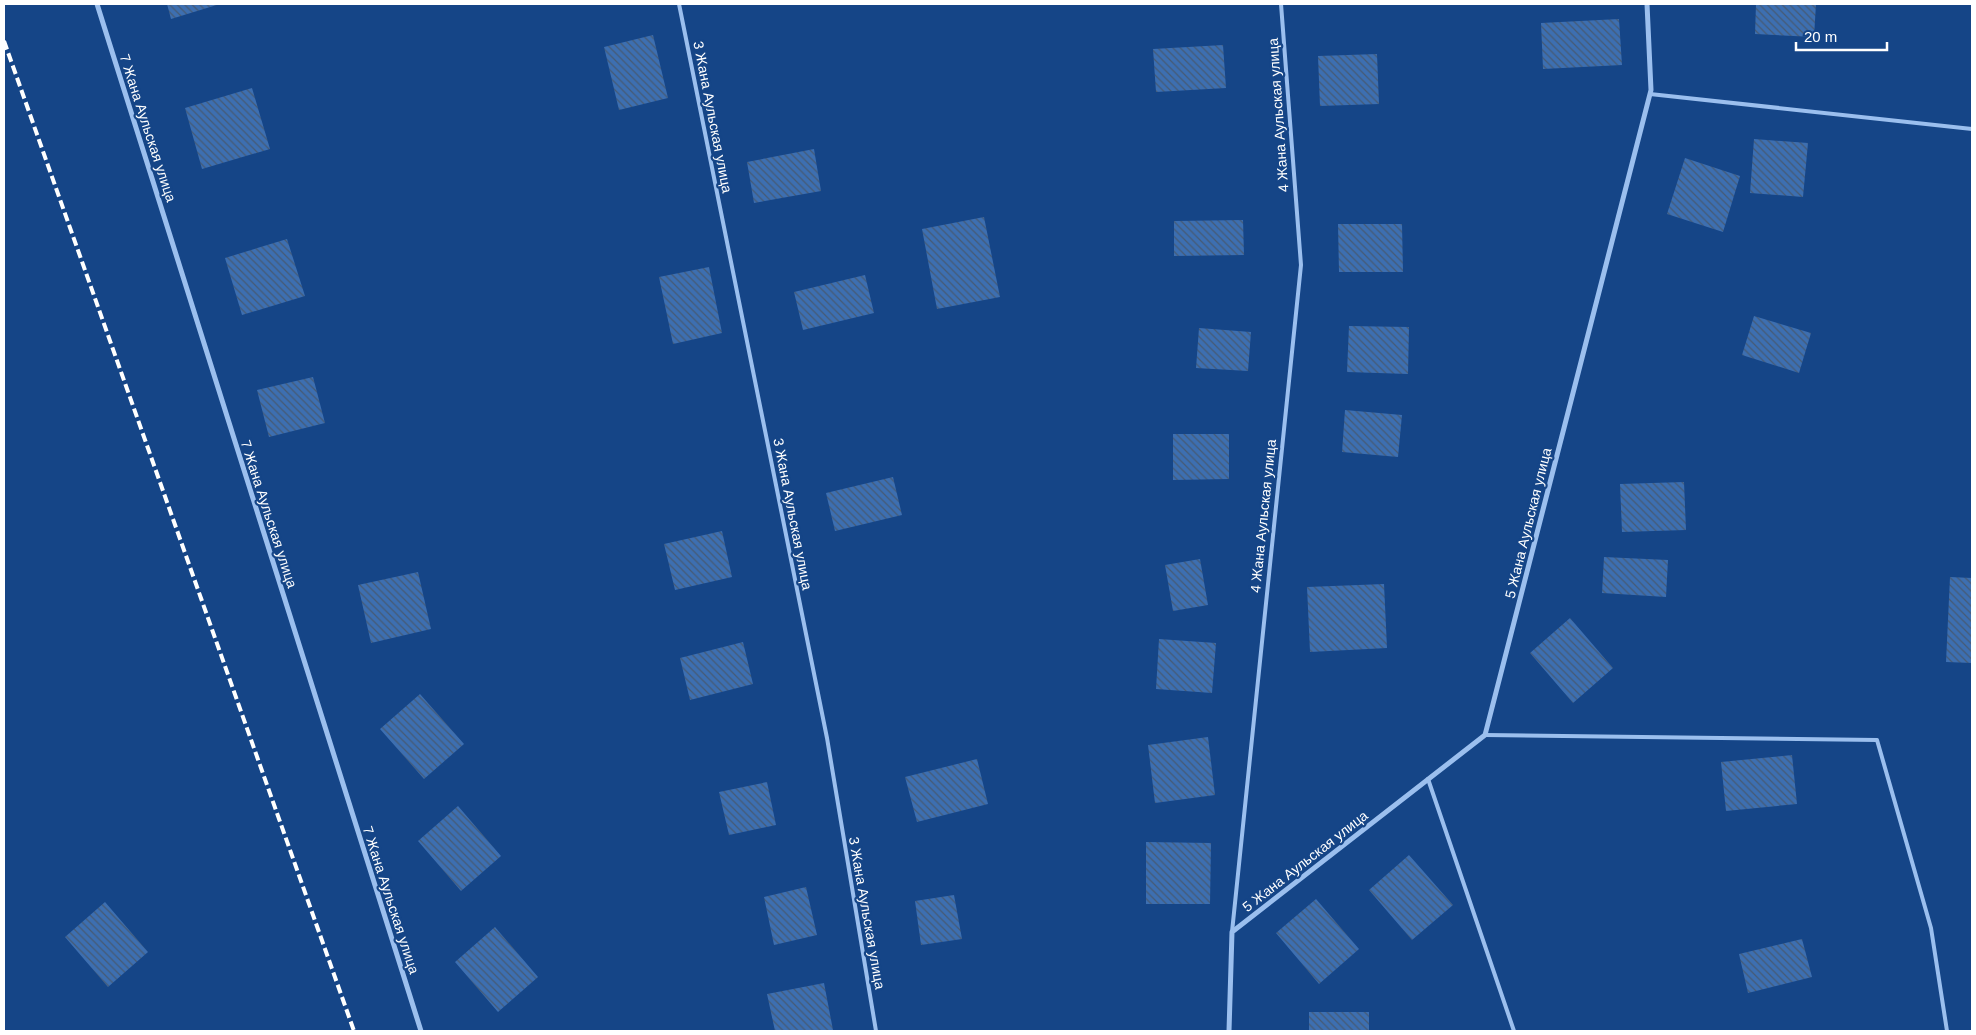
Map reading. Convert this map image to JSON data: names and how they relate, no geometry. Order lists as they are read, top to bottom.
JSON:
{
  "streets": {
    "street": ["4 Жана Аульская улица", "7 Жана Аульская улица", "5 Жана Аульская улица"],
    "lane": ["3 Жана Аульская улица"]
  },
  "crossings": [
    ["4 Жана Аульская улица", "5 Жана Аульская улица"]
  ],
  "scale_bar": "20 m"
}
